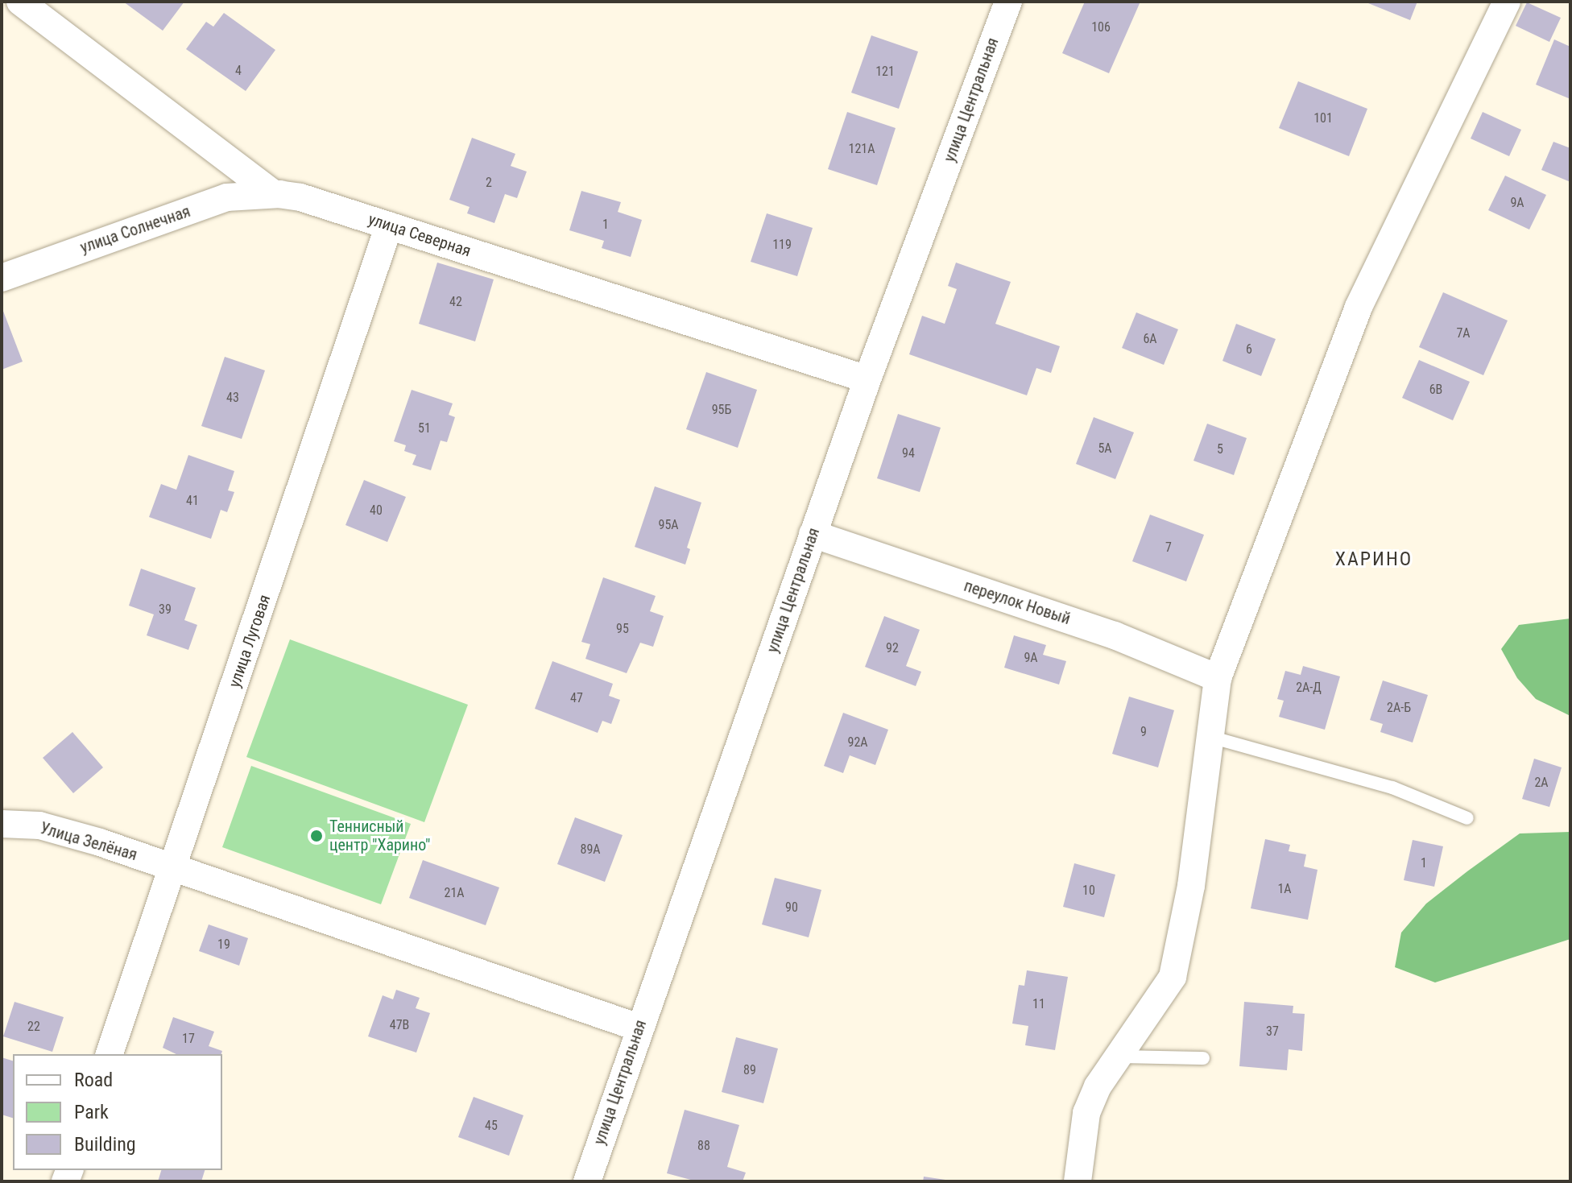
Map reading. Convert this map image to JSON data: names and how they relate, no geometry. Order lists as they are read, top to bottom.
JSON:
{
  "streets": {
    "street": [
      "улица Центральная",
      "улица Солнечная",
      "улица Северная",
      "переулок Новый",
      "Улица Зелёная"
    ]
  },
  "crossings": [
    ["улица Центральная", "улица Северная"],
    ["улица Центральная", "переулок Новый"],
    ["улица Центральная", "Улица Зелёная"],
    ["улица Солнечная", "улица Северная"]
  ],
  "districts": ["ХАРИНО"],
  "places": ["Теннисный центр \"Харино\""],
  "house_numbers": [
    "106",
    "4",
    "121",
    "101",
    "121А",
    "2",
    "9А",
    "1",
    "119",
    "42",
    "7А",
    "6А",
    "6",
    "6В",
    "43",
    "95Б",
    "51",
    "5А",
    "5",
    "94",
    "41",
    "40",
    "95А",
    "7",
    "39",
    "95",
    "92",
    "9А",
    "2А-Д",
    "47",
    "2А-Б",
    "9",
    "92А",
    "2А",
    "89А",
    "1",
    "1А",
    "10",
    "21А",
    "90",
    "19",
    "11",
    "47В",
    "22",
    "37",
    "17",
    "89",
    "45",
    "88"
  ],
  "legend": ["Road", "Park", "Building"]
}
